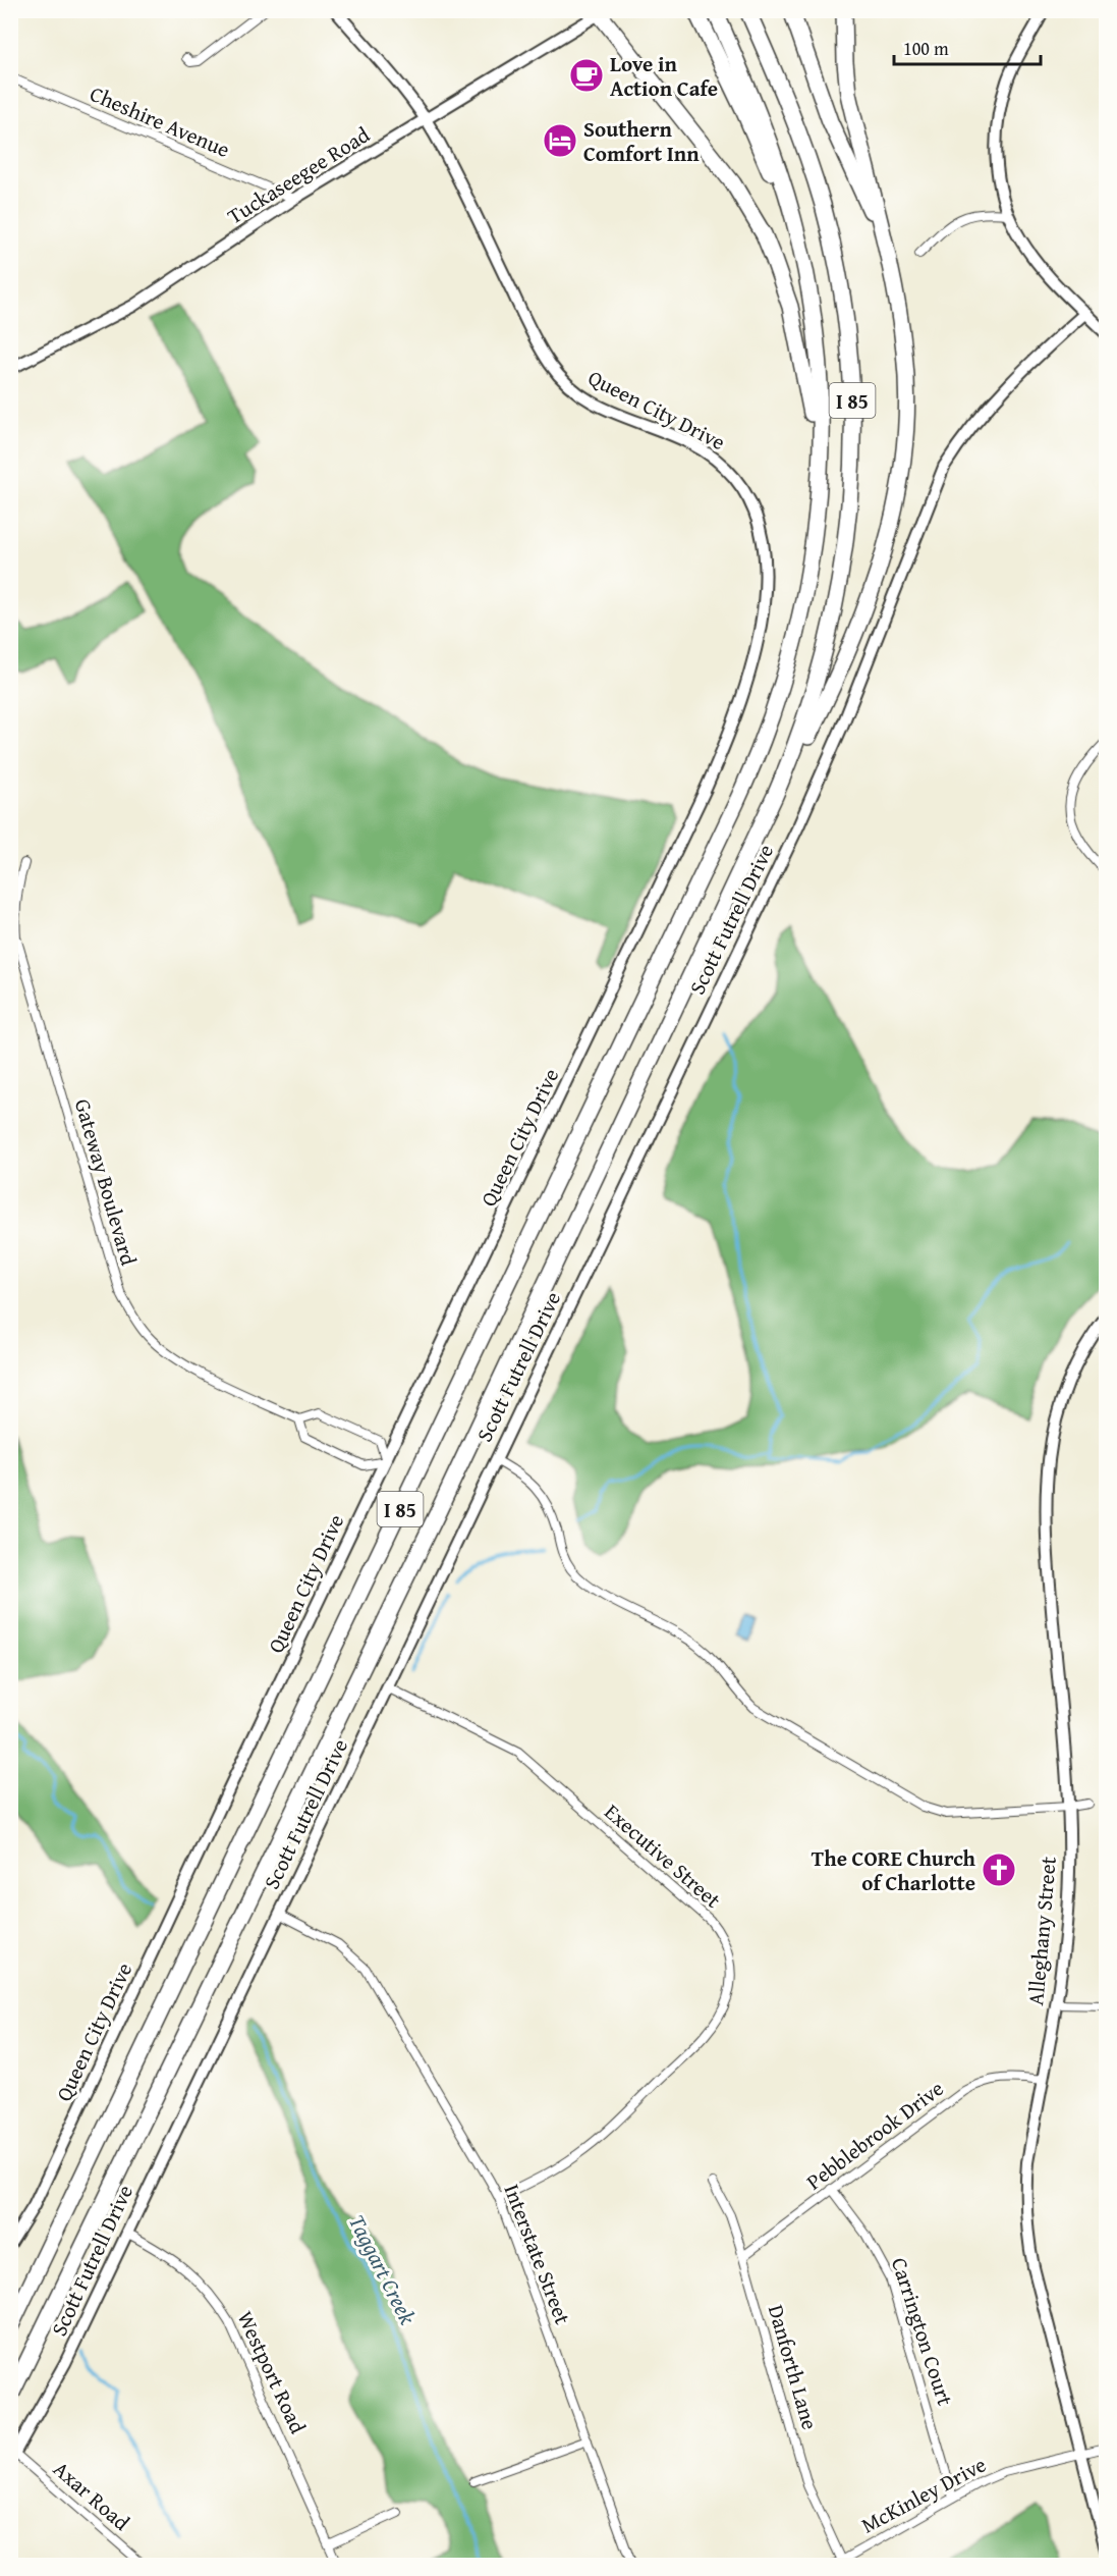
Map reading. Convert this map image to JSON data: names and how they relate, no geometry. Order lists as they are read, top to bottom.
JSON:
{
  "streets": {
    "highway": ["I 85"],
    "street": [
      "Cheshire Avenue",
      "Tuckaseegee Road",
      "Queen City Drive",
      "Scott Futrell Drive",
      "Gateway Boulevard",
      "Executive Street",
      "Alleghany Street",
      "Pebblebrook Drive",
      "Interstate Street",
      "Carrington Court",
      "Danforth Lane",
      "Westport Road",
      "McKinley Drive",
      "Axar Road"
    ]
  },
  "crossings": [
    ["Cheshire Avenue", "Tuckaseegee Road"],
    ["Tuckaseegee Road", "Queen City Drive"],
    ["Queen City Drive", "Gateway Boulevard"],
    ["Scott Futrell Drive", "Executive Street"],
    ["Scott Futrell Drive", "Interstate Street"],
    ["Scott Futrell Drive", "Westport Road"],
    ["Scott Futrell Drive", "Axar Road"],
    ["Executive Street", "Interstate Street"],
    ["Alleghany Street", "Pebblebrook Drive"],
    ["Alleghany Street", "McKinley Drive"],
    ["Pebblebrook Drive", "Carrington Court"],
    ["Pebblebrook Drive", "Danforth Lane"],
    ["Carrington Court", "McKinley Drive"],
    ["Danforth Lane", "McKinley Drive"]
  ],
  "water": ["Taggart Creek"],
  "places": {
    "cafe": ["Love in Action Cafe"],
    "hotel": ["Southern Comfort Inn"],
    "church": ["The CORE Church of Charlotte"]
  },
  "scale_bar": "100 m"
}
